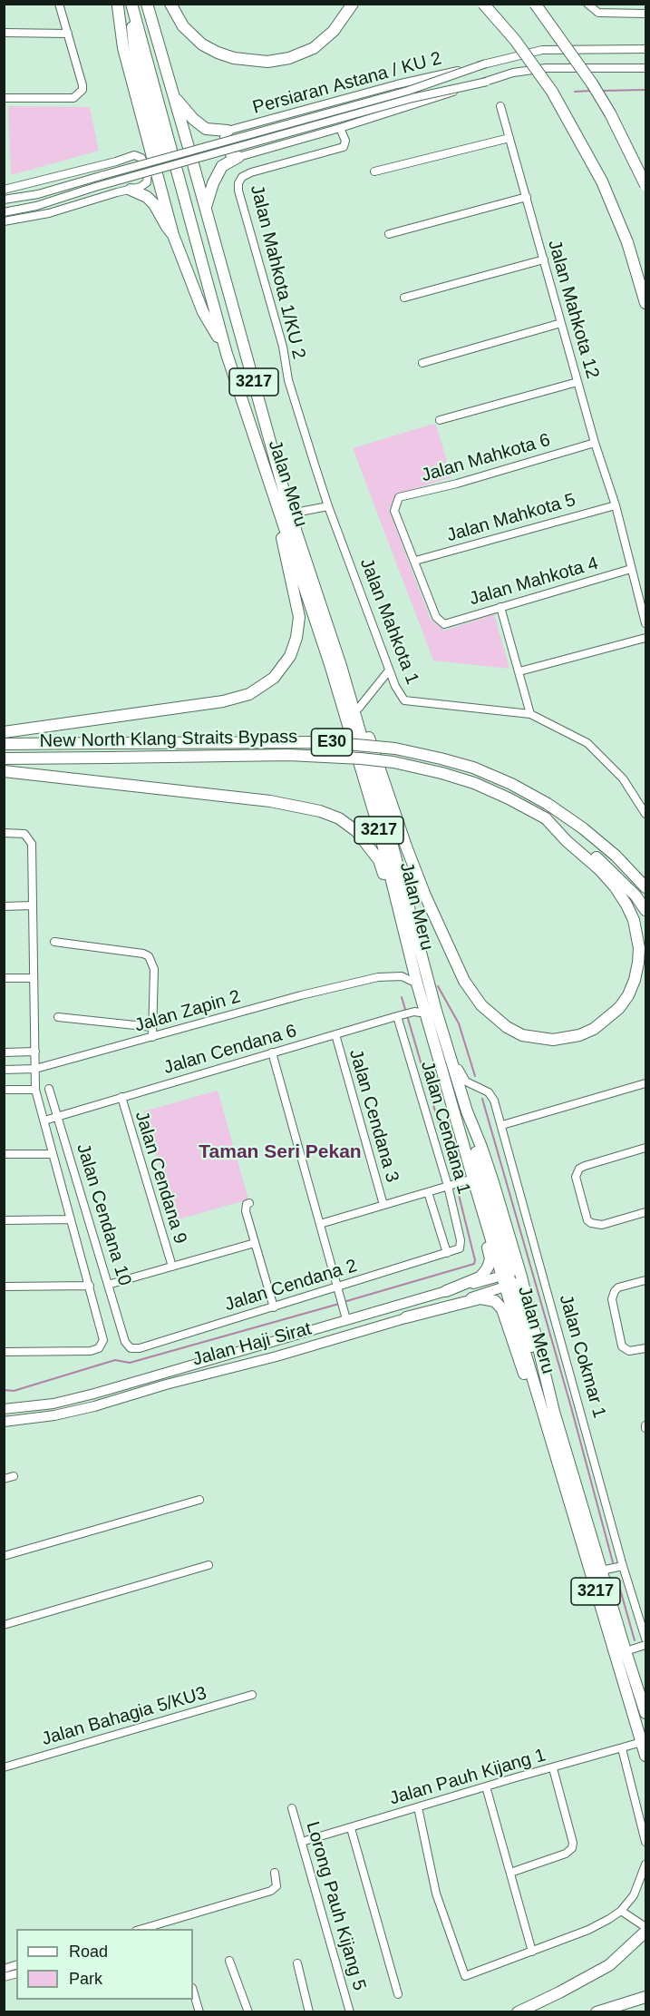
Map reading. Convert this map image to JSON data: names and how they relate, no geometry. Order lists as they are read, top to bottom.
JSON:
{
  "streets": {
    "highway": [
      "3217",
      "Jalan Meru",
      "New North Klang Straits Bypass",
      "E30"
    ],
    "main road": ["Jalan Haji Sirat"],
    "street": [
      "Persiaran Astana / KU 2",
      "Jalan Mahkota 1/KU 2",
      "Jalan Mahkota 12",
      "Jalan Mahkota 6",
      "Jalan Mahkota 5",
      "Jalan Mahkota 4",
      "Jalan Mahkota 1",
      "Jalan Zapin 2",
      "Jalan Cendana 6",
      "Jalan Cendana 3",
      "Jalan Cendana 1",
      "Jalan Cendana 9",
      "Jalan Cendana 10",
      "Jalan Cendana 2",
      "Jalan Cokmar 1",
      "Jalan Bahagia 5/KU3",
      "Jalan Pauh Kijang 1",
      "Lorong Pauh Kijang 5"
    ]
  },
  "crossings": [
    ["Persiaran Astana / KU 2", "Jalan Mahkota 1/KU 2"],
    ["Persiaran Astana / KU 2", "Jalan Meru"],
    ["Jalan Mahkota 1/KU 2", "Jalan Mahkota 1"],
    ["Jalan Mahkota 12", "Jalan Mahkota 6"],
    ["Jalan Mahkota 12", "Jalan Mahkota 5"],
    ["Jalan Mahkota 12", "Jalan Mahkota 4"],
    ["Jalan Mahkota 6", "Jalan Mahkota 5"],
    ["Jalan Mahkota 6", "Jalan Mahkota 4"],
    ["Jalan Meru", "Jalan Zapin 2"],
    ["Jalan Meru", "Jalan Cendana 6"],
    ["Jalan Meru", "Jalan Haji Sirat"],
    ["Jalan Meru", "Jalan Cokmar 1"],
    ["Jalan Meru", "Jalan Pauh Kijang 1"],
    ["Jalan Mahkota 5", "Jalan Mahkota 4"],
    ["Jalan Cendana 6", "Jalan Cendana 3"],
    ["Jalan Cendana 6", "Jalan Cendana 1"],
    ["Jalan Cendana 6", "Jalan Cendana 9"],
    ["Jalan Cendana 6", "Jalan Cendana 10"],
    ["Jalan Cendana 6", "Jalan Cokmar 1"],
    ["Jalan Cendana 1", "Jalan Cendana 2"],
    ["Jalan Cendana 10", "Jalan Cendana 2"],
    ["Jalan Pauh Kijang 1", "Lorong Pauh Kijang 5"]
  ],
  "districts": ["Taman Seri Pekan"],
  "legend": ["Road", "Park"]
}
